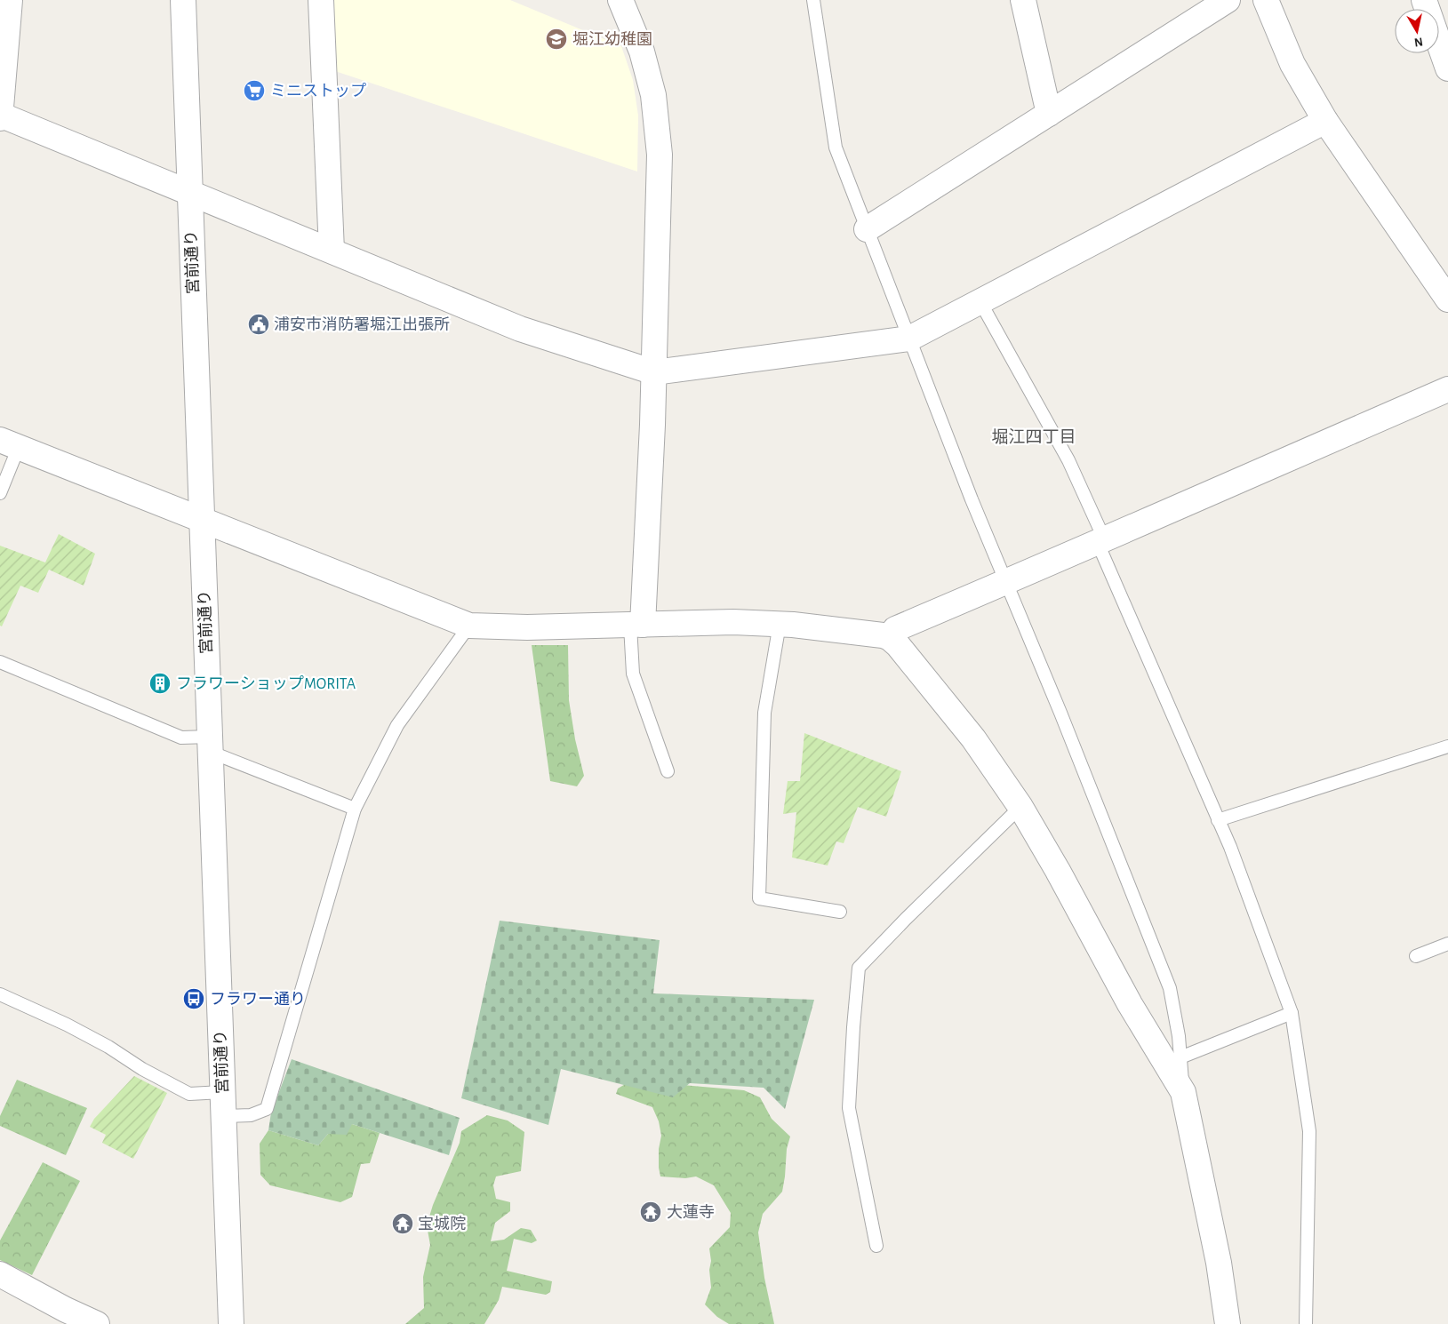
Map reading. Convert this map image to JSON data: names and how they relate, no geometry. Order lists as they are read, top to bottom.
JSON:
{
  "streets": {
    "street": ["宮前通り"]
  },
  "districts": ["堀江四丁目"],
  "places": {
    "school or university": ["堀江幼稚園"],
    "supermarket": ["ミニストップ"],
    "public building": ["浦安市消防署堀江出張所"],
    "building": ["フラワーショップMORITA"],
    "bus stop": ["フラワー通り"],
    "temple": ["大蓮寺", "宝城院"]
  },
  "north": "bottom"
}
